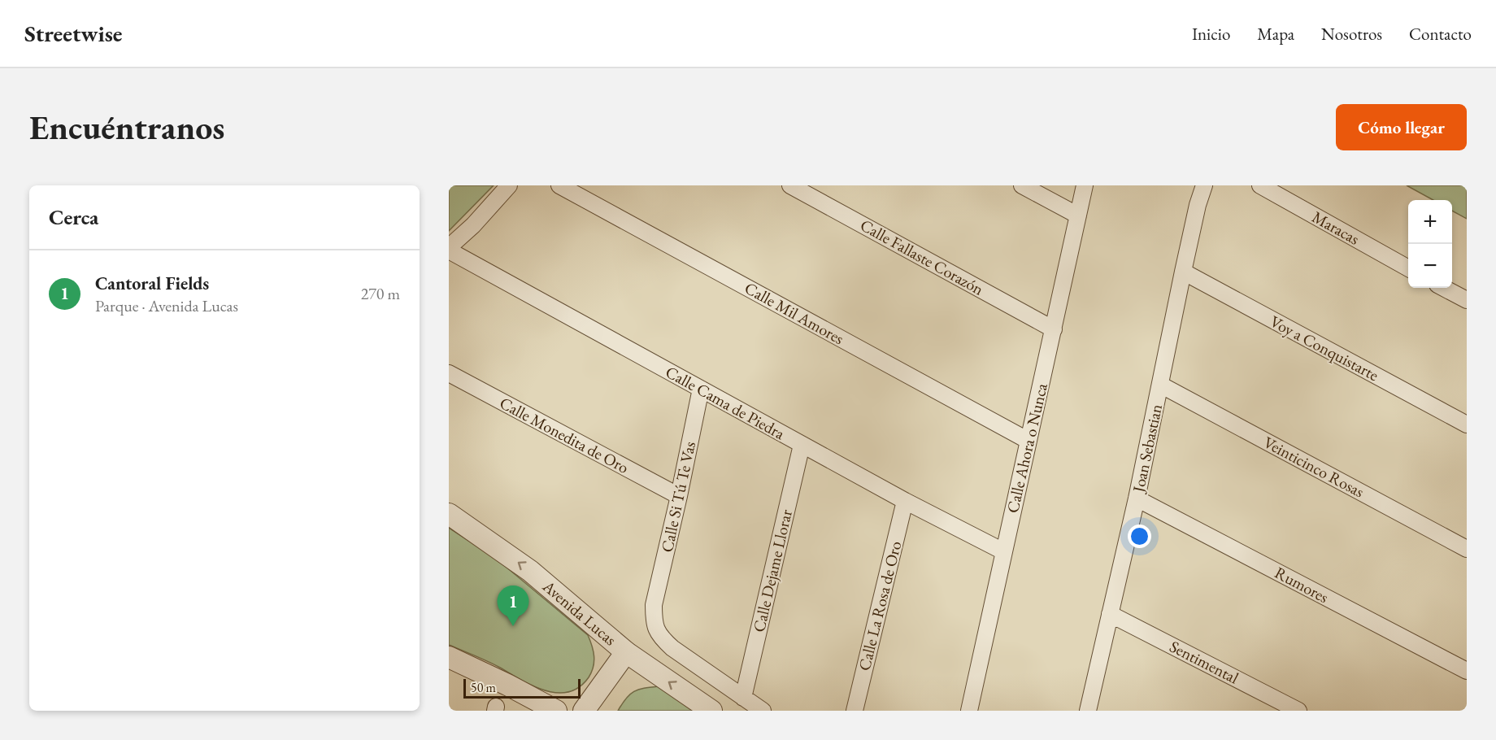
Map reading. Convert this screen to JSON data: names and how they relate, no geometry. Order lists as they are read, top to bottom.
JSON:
{
  "streets": {
    "street": [
      "Maracas",
      "Calle Fallaste Corazón",
      "Calle Mil Amores",
      "Voy a Conquistarte",
      "Calle Cama de Piedra",
      "Calle Monedita de Oro",
      "Calle Ahora o Nunca",
      "Joan Sebastian",
      "Veinticinco Rosas",
      "Calle Si Tú Te Vas",
      "Calle Dejame Llorar",
      "Rumores",
      "Calle La Rosa de Oro",
      "Avenida Lucas",
      "Sentimental"
    ]
  },
  "crossings": [
    ["Calle Fallaste Corazón", "Calle Ahora o Nunca"],
    ["Calle Mil Amores", "Calle Ahora o Nunca"],
    ["Voy a Conquistarte", "Joan Sebastian"],
    ["Calle Cama de Piedra", "Calle Ahora o Nunca"],
    ["Calle Cama de Piedra", "Calle Si Tú Te Vas"],
    ["Calle Cama de Piedra", "Calle Dejame Llorar"],
    ["Calle Cama de Piedra", "Calle La Rosa de Oro"],
    ["Calle Monedita de Oro", "Calle Si Tú Te Vas"],
    ["Joan Sebastian", "Veinticinco Rosas"],
    ["Joan Sebastian", "Rumores"],
    ["Joan Sebastian", "Sentimental"],
    ["Calle Si Tú Te Vas", "Calle Dejame Llorar"]
  ],
  "scale_bar": "50 m",
  "page": {
    "header": "Streetwise",
    "nav": [
      "Inicio",
      "Mapa",
      "Nosotros",
      "Contacto"
    ],
    "buttons": "Cómo llegar",
    "title": "Encuéntranos",
    "heading": "Cerca",
    "map_buttons": ["+", "−"],
    "list": [
      {
        "mark": "1",
        "name": "Cantoral Fields",
        "note": "Parque · Avenida Lucas",
        "value": "270 m"
      }
    ],
    "pins": "1",
    "scale": "50 m"
  }
}
